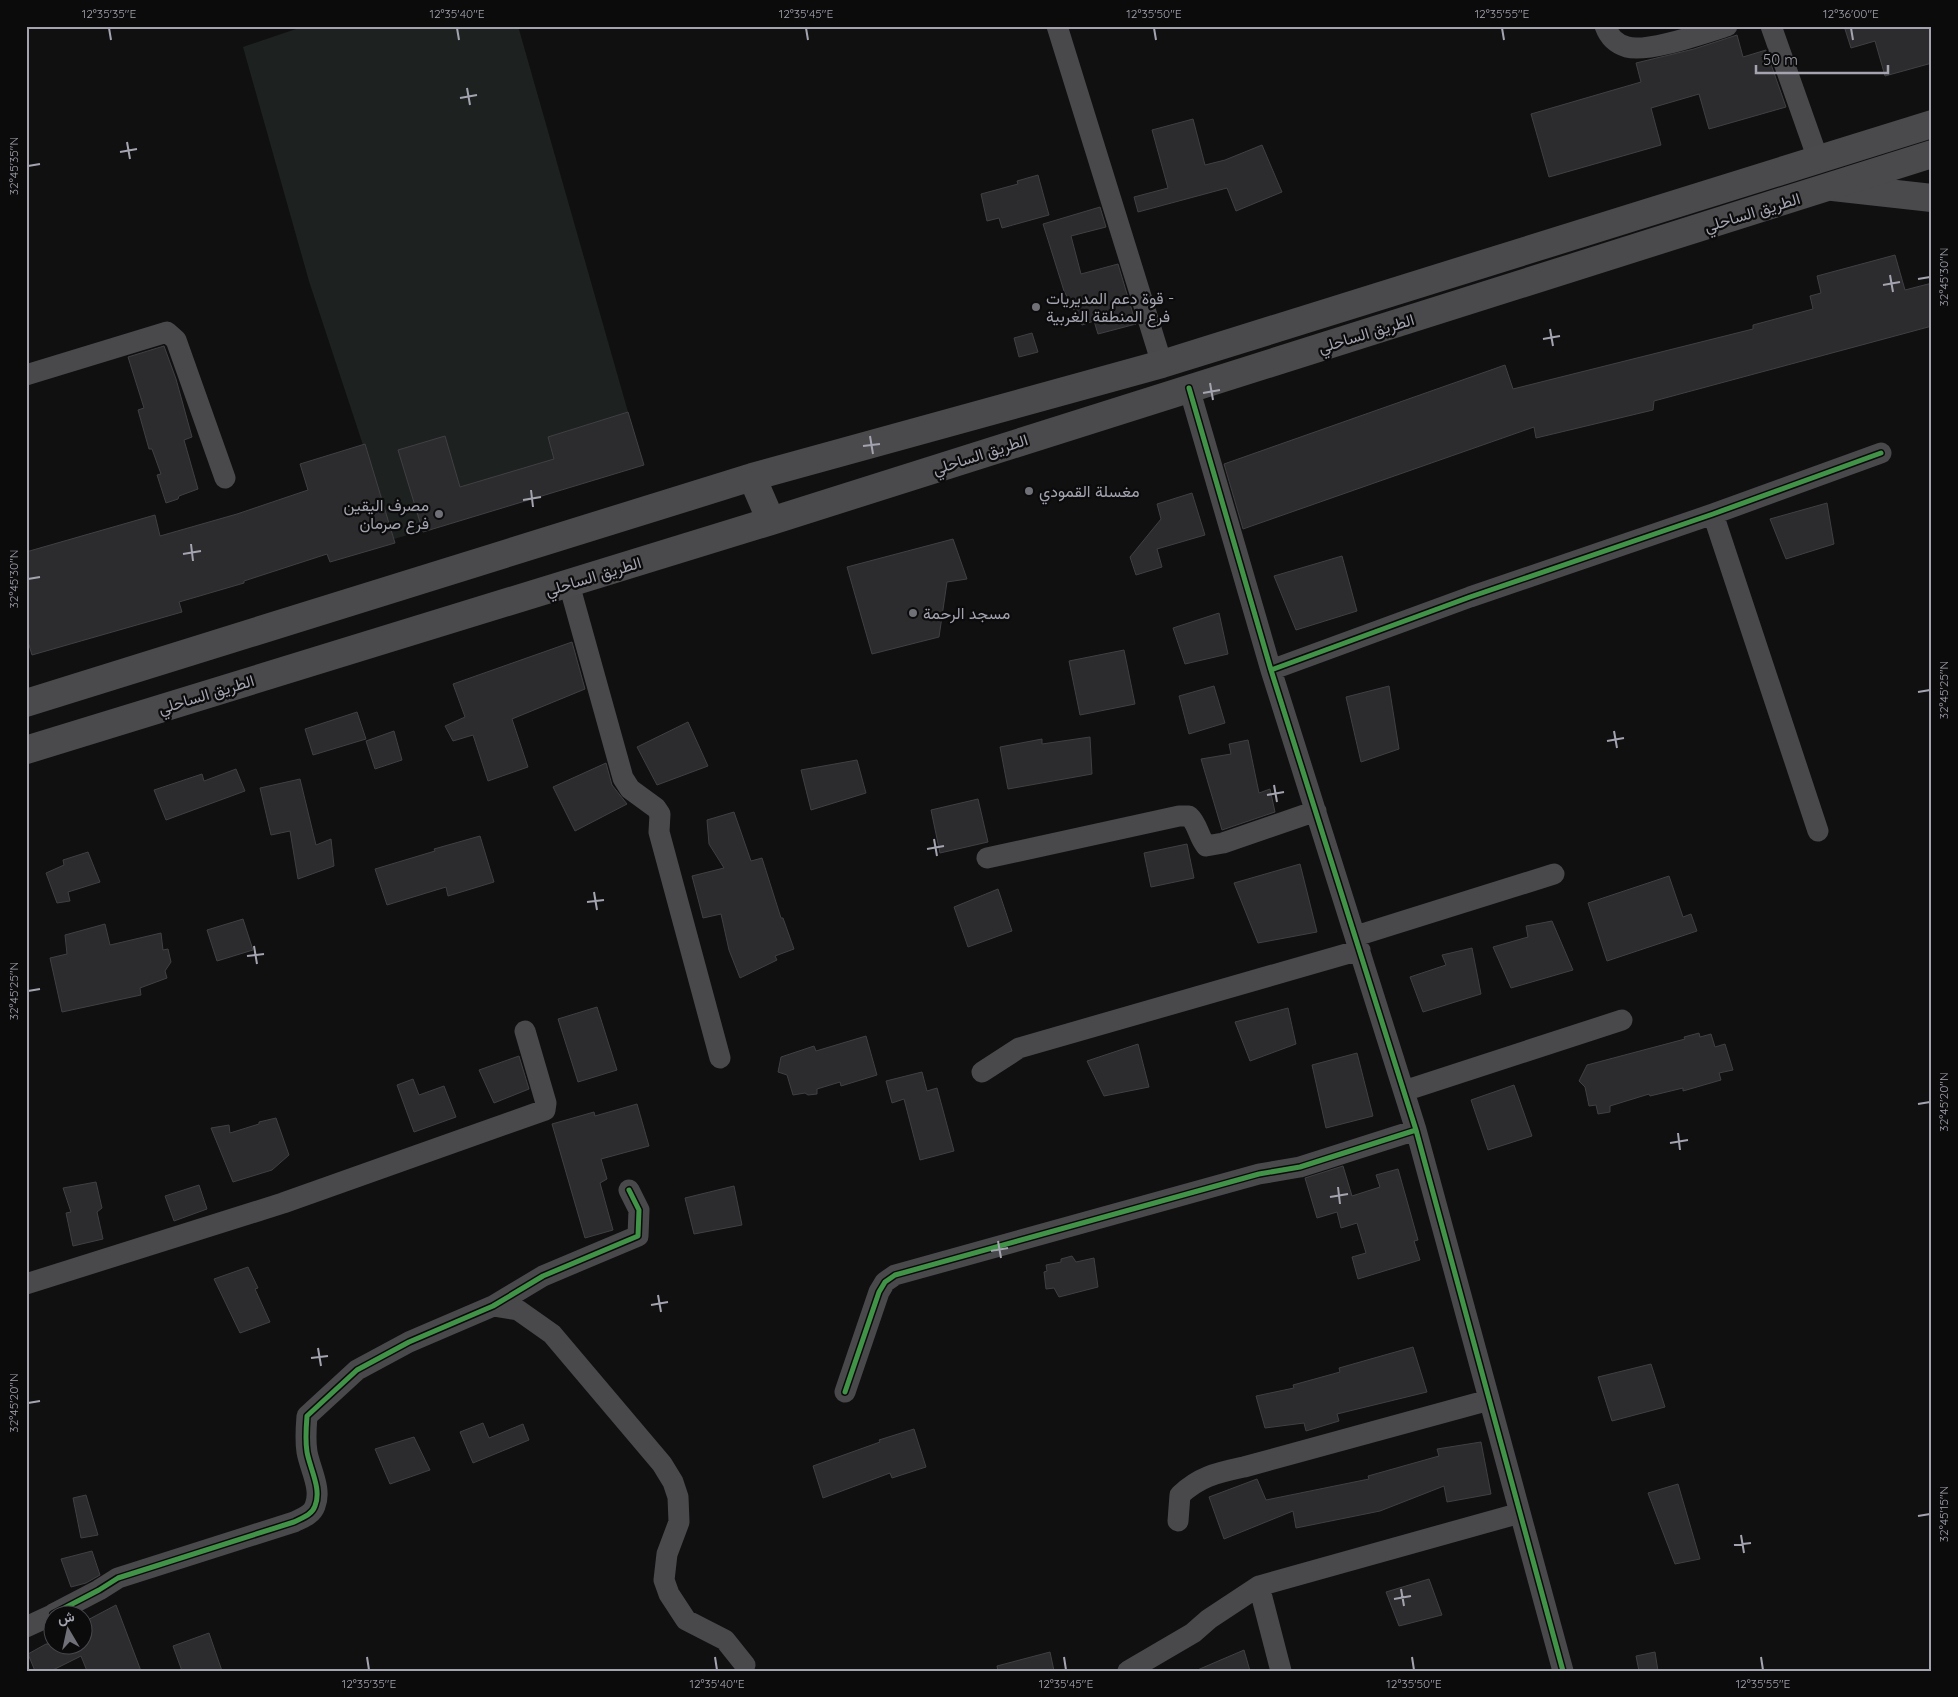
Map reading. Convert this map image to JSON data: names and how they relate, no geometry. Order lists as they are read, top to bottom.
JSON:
{
  "streets": {
    "highway": ["الطريق الساحلي"]
  },
  "places": [
    "قوة دعم المديريات - فرع المنطقة الغربية",
    "مغسلة القمودي",
    "مصرف اليقين فرع صرمان",
    "مسجد الرحمة"
  ],
  "scale_bar": "50 m",
  "north": "top",
  "coordinates": [
    "12°35'35\"E",
    "12°35'40\"E",
    "12°35'45\"E",
    "12°35'50\"E",
    "12°35'55\"E",
    "12°36'00\"E",
    "32°45'35\"N",
    "32°45'30\"N",
    "32°45'25\"N",
    "32°45'20\"N",
    "32°45'15\"N"
  ]
}
